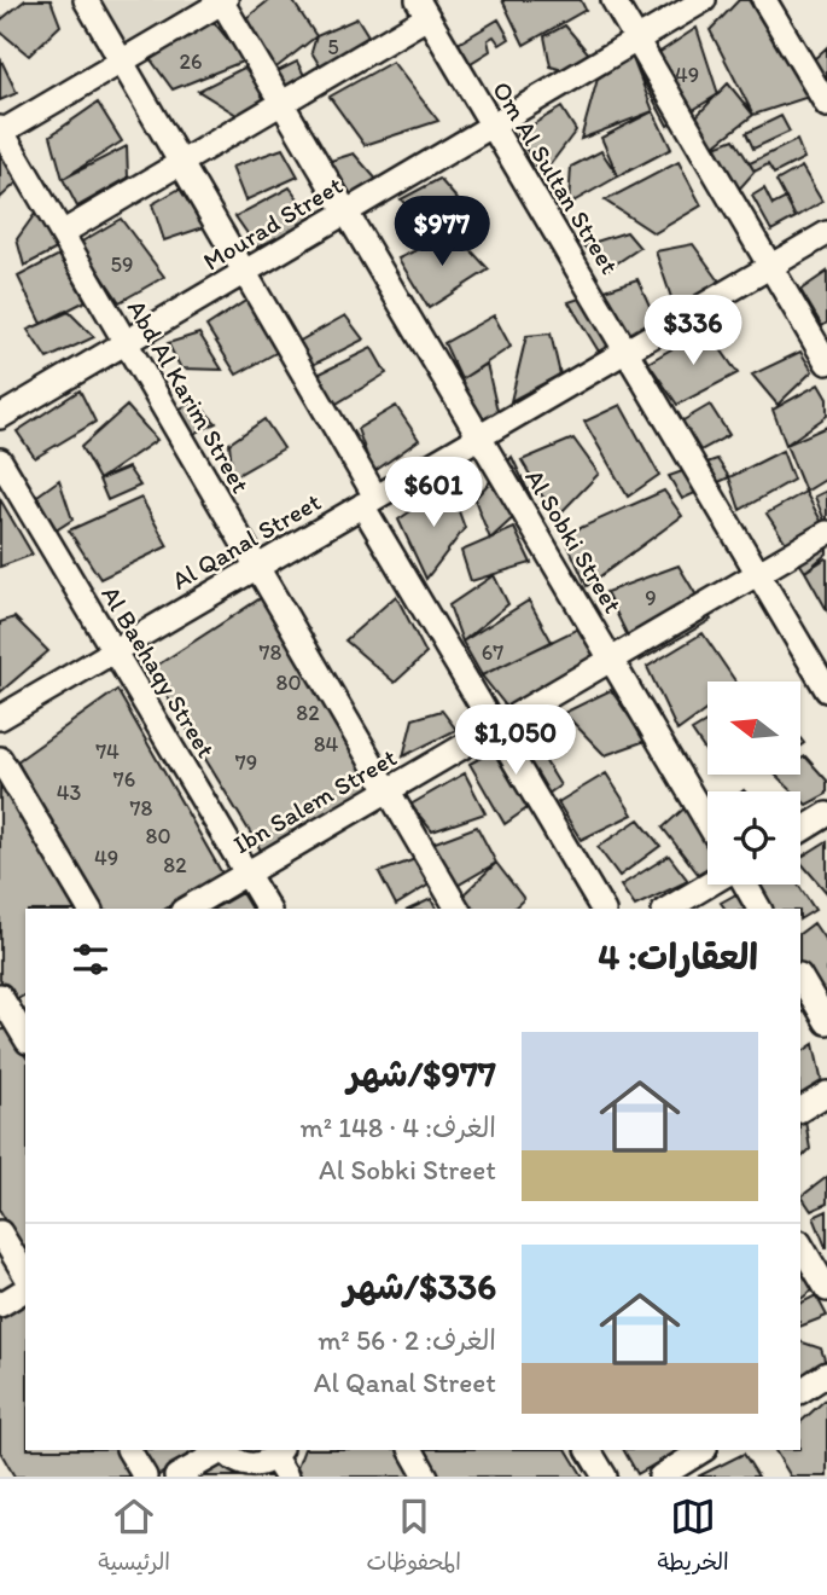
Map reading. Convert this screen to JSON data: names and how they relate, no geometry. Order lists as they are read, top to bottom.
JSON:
{
  "streets": {
    "street": [
      "Om Al Sultan Street",
      "Mourad Street",
      "Abd Al Karim Street",
      "Al Qanal Street",
      "Al Sobki Street",
      "Al Baehaqy Street",
      "Ibn Salem Street"
    ]
  },
  "crossings": [
    ["Om Al Sultan Street", "Mourad Street"],
    ["Om Al Sultan Street", "Al Qanal Street"],
    ["Om Al Sultan Street", "Ibn Salem Street"],
    ["Mourad Street", "Abd Al Karim Street"],
    ["Mourad Street", "Al Sobki Street"],
    ["Abd Al Karim Street", "Al Qanal Street"],
    ["Abd Al Karim Street", "Ibn Salem Street"],
    ["Al Qanal Street", "Al Sobki Street"],
    ["Al Qanal Street", "Al Baehaqy Street"],
    ["Al Sobki Street", "Ibn Salem Street"],
    ["Al Baehaqy Street", "Ibn Salem Street"]
  ],
  "house_numbers": [
    "5",
    "26",
    "49",
    "59",
    "9",
    "78",
    "67",
    "80",
    "82",
    "84",
    "74",
    "79",
    "76",
    "43",
    "78",
    "80",
    "49",
    "82"
  ],
  "north": "left",
  "page": {
    "price": [
      "$977",
      "$336",
      "$601",
      "$1,050"
    ],
    "heading": "العقارات: 4",
    "list": [
      {
        "name": "$977/شهر",
        "note": "الغرف: 4 · 148 m² · Al Sobki Street"
      },
      {
        "name": "$336/شهر",
        "note": "الغرف: 2 · 56 m² · Al Qanal Street"
      }
    ],
    "tabs": ["الخريطة", "المحفوظات", "الرئيسية"]
  }
}
